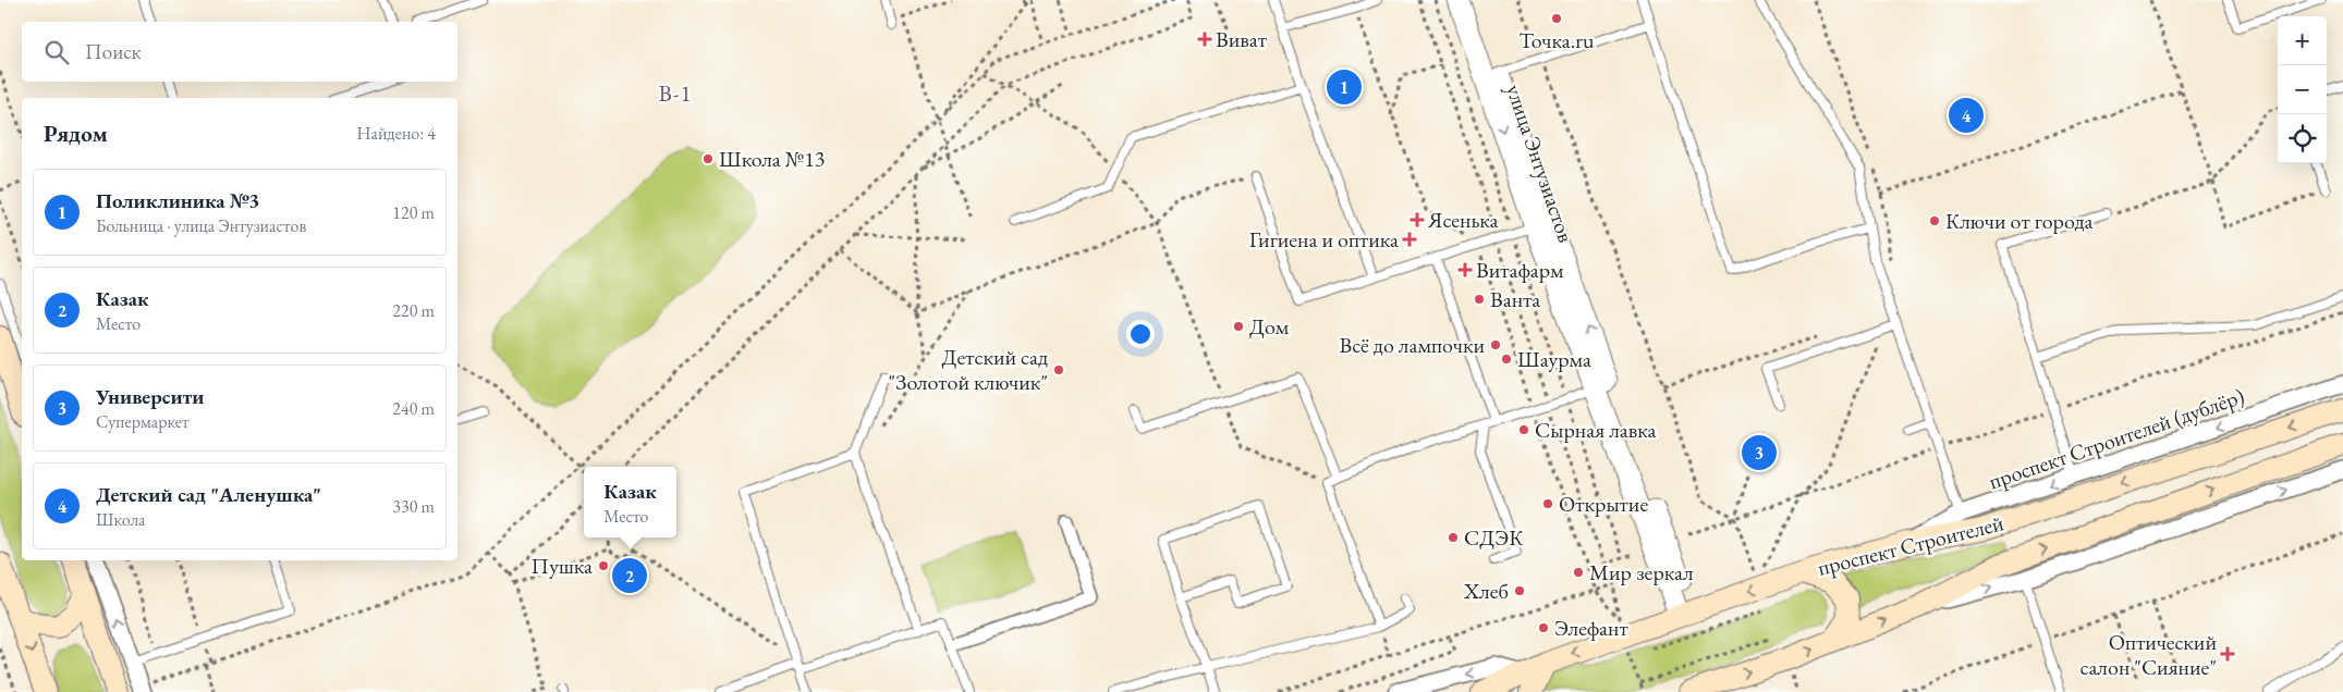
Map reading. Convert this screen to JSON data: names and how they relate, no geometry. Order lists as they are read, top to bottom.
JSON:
{
  "streets": {
    "main road": ["проспект Строителей"],
    "street": ["улица Энтузиастов", "проспект Строителей (дублёр)"]
  },
  "crossings": [
    ["улица Энтузиастов", "проспект Строителей"],
    ["проспект Строителей (дублёр)", "проспект Строителей"]
  ],
  "districts": ["В-1"],
  "places": {
    "other": [
      "Точка.ru",
      "Школа №13",
      "Ключи от города",
      "Ванта",
      "Дом",
      "Всё до лампочки",
      "Шаурма",
      "Детский сад \"Золотой ключик\"",
      "Сырная лавка",
      "Открытие",
      "СДЭК",
      "Пушка",
      "Мир зеркал",
      "Хлеб",
      "Элефант"
    ],
    "health": [
      "Виват",
      "Ясенька",
      "Гигиена и оптика",
      "Витафарм",
      "Оптический салон \"Сияние\""
    ]
  },
  "page": {
    "map_buttons": ["+", "−"],
    "search": "Поиск",
    "pins": [
      "1",
      "4",
      "3",
      "2"
    ],
    "heading": ["Рядом", "Найдено: 4"],
    "list": [
      {
        "mark": "1",
        "name": "Поликлиника №3",
        "note": "Больница · улица Энтузиастов",
        "value": "120 m"
      },
      {
        "mark": "2",
        "name": "Казак",
        "note": "Место",
        "value": "220 m"
      },
      {
        "mark": "3",
        "name": "Университи",
        "note": "Супермаркет",
        "value": "240 m"
      },
      {
        "mark": "4",
        "name": "Детский сад \"Аленушка\"",
        "note": "Школа",
        "value": "330 m"
      }
    ],
    "popup": ["Казак", "Место"]
  }
}
